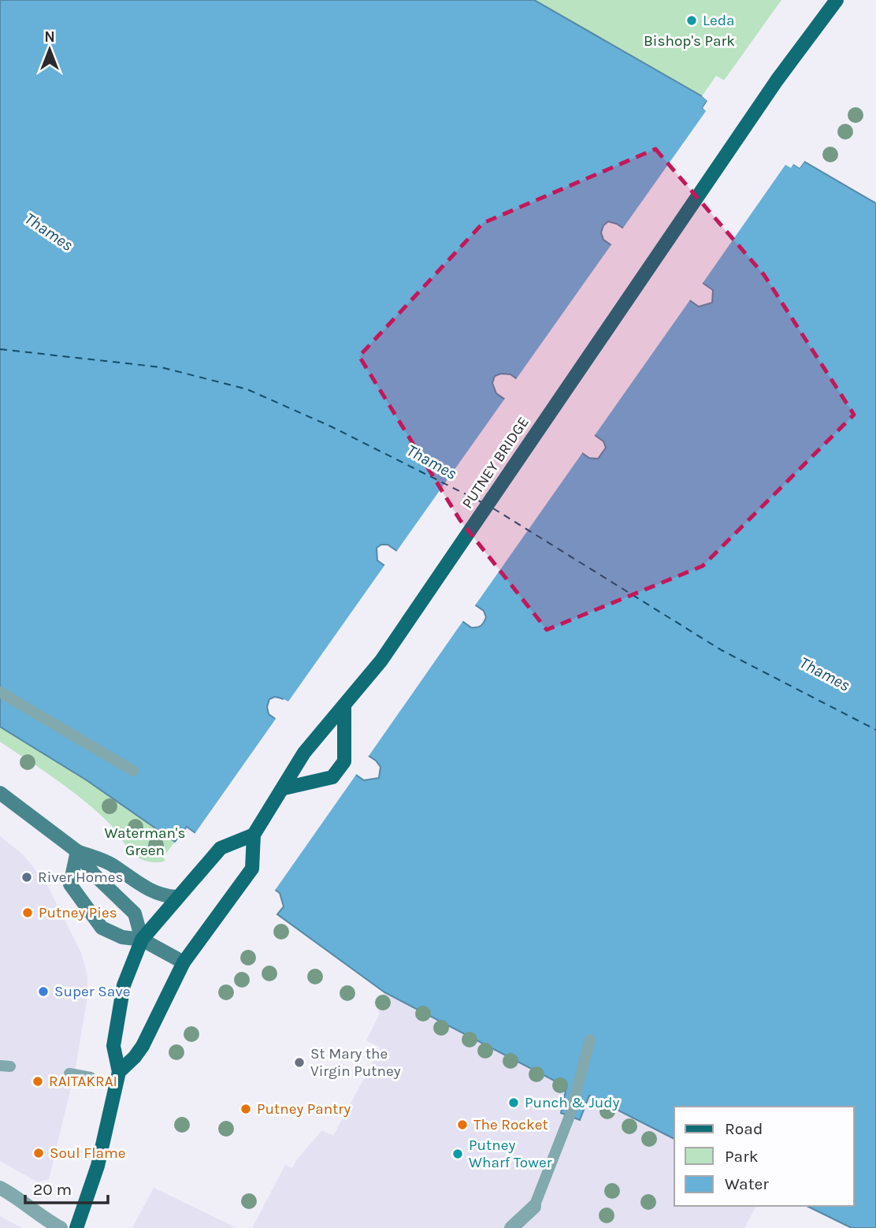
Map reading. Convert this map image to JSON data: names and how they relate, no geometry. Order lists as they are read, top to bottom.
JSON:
{
  "streets": {
    "main road": ["PUTNEY BRIDGE"]
  },
  "water": ["Thames"],
  "parks": ["Bishop's Park", "Waterman's Green"],
  "places": [
    "Leda",
    "River Homes",
    "Putney Pies",
    "Super Save",
    "St Mary the Virgin Putney",
    "RAITAKRAI",
    "Punch & Judy",
    "Putney Pantry",
    "The Rocket",
    "Soul Flame",
    "Putney Wharf Tower"
  ],
  "legend": ["Road", "Park", "Water"],
  "scale_bar": "20 m",
  "north": "top"
}
